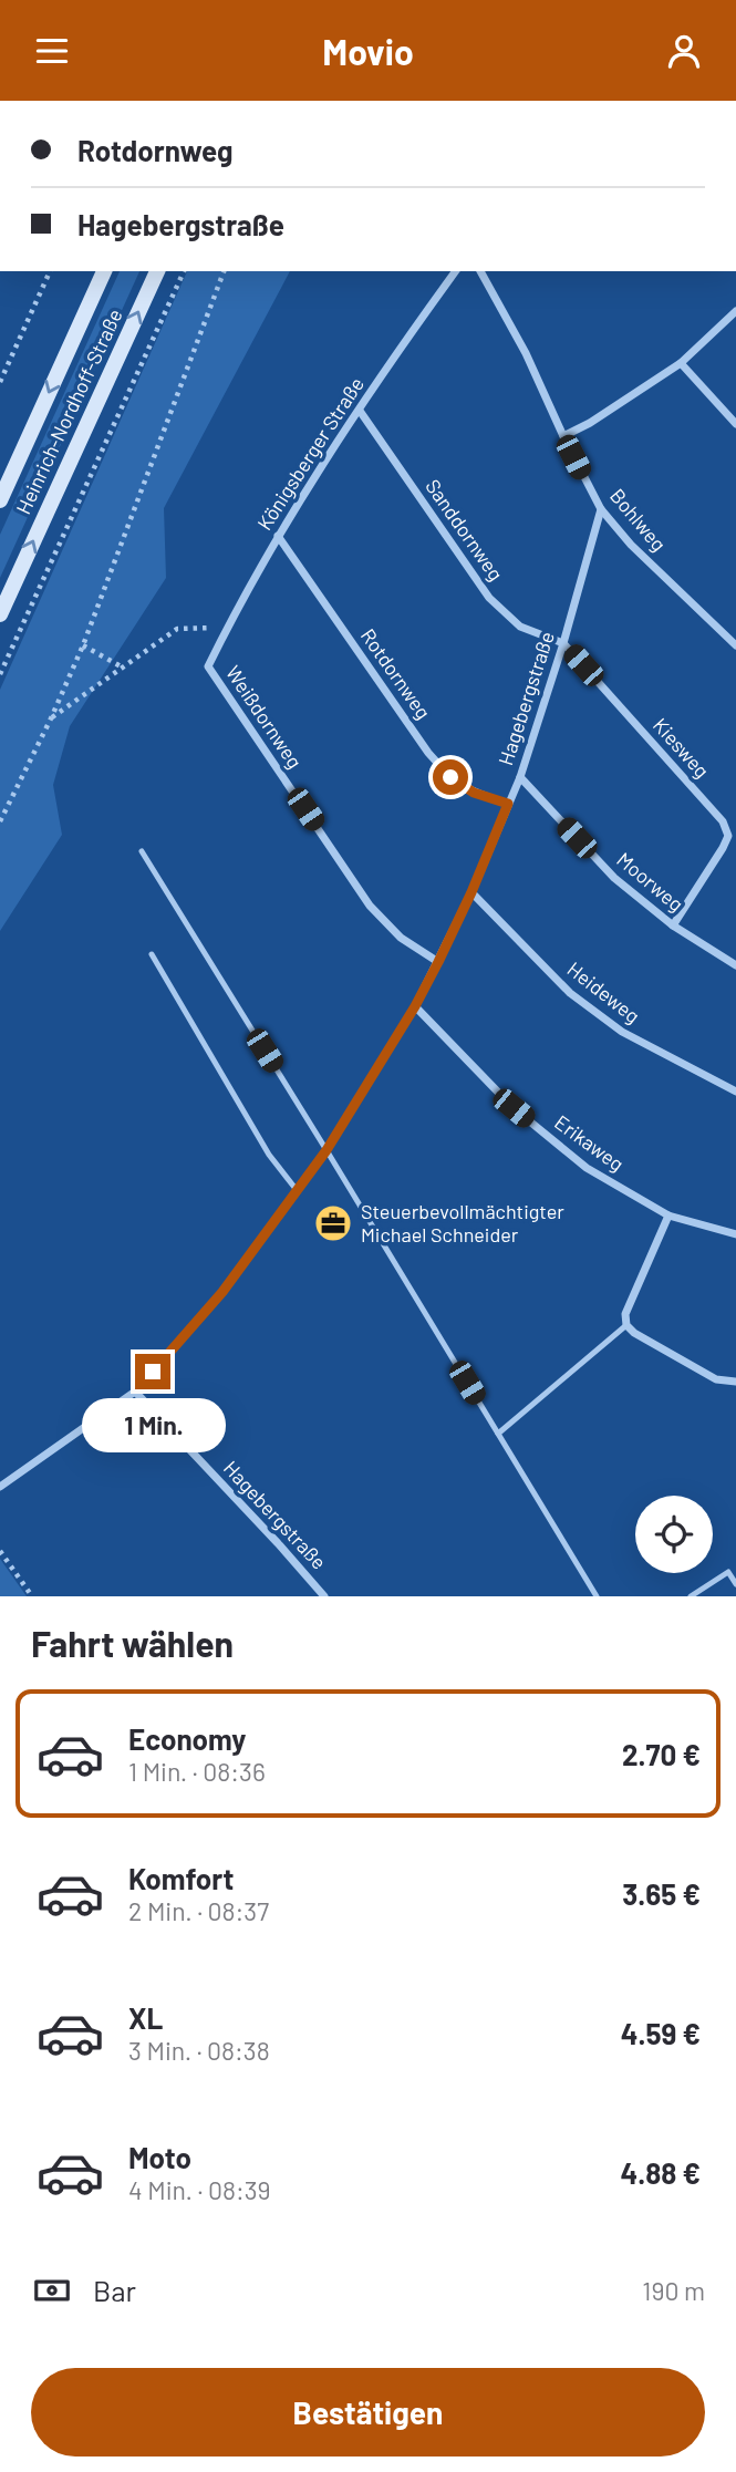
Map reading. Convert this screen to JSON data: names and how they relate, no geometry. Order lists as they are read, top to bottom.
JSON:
{
  "streets": {
    "main road": ["Heinrich-Nordhoff-Straße"],
    "street": [
      "Königsberger Straße",
      "Bohlweg",
      "Sanddornweg",
      "Rotdornweg",
      "Hagebergstraße",
      "Weißdornweg",
      "Kiesweg",
      "Moorweg",
      "Heideweg",
      "Erikaweg"
    ]
  },
  "crossings": [
    ["Königsberger Straße", "Sanddornweg"],
    ["Königsberger Straße", "Rotdornweg"],
    ["Königsberger Straße", "Weißdornweg"],
    ["Bohlweg", "Hagebergstraße"],
    ["Sanddornweg", "Hagebergstraße"],
    ["Sanddornweg", "Kiesweg"],
    ["Rotdornweg", "Hagebergstraße"],
    ["Hagebergstraße", "Weißdornweg"],
    ["Hagebergstraße", "Kiesweg"],
    ["Hagebergstraße", "Moorweg"],
    ["Hagebergstraße", "Heideweg"],
    ["Hagebergstraße", "Erikaweg"],
    ["Kiesweg", "Moorweg"]
  ],
  "places": {
    "office": ["Steuerbevollmächtigter Michael Schneider"]
  },
  "page": {
    "header": "Movio",
    "banner": ["Rotdornweg", "Hagebergstraße"],
    "bubble": "1 Min.",
    "heading": "Fahrt wählen",
    "list": [
      {
        "name": "Economy",
        "note": "1 Min. · 08:36",
        "value": "2.70 €"
      },
      {
        "name": "Komfort",
        "note": "2 Min. · 08:37",
        "value": "3.65 €"
      },
      {
        "name": "XL",
        "note": "3 Min. · 08:38",
        "value": "4.59 €"
      },
      {
        "name": "Moto",
        "note": "4 Min. · 08:39",
        "value": "4.88 €"
      }
    ],
    "pay": ["Bar", "190 m"],
    "buttons": "Bestätigen"
  }
}
